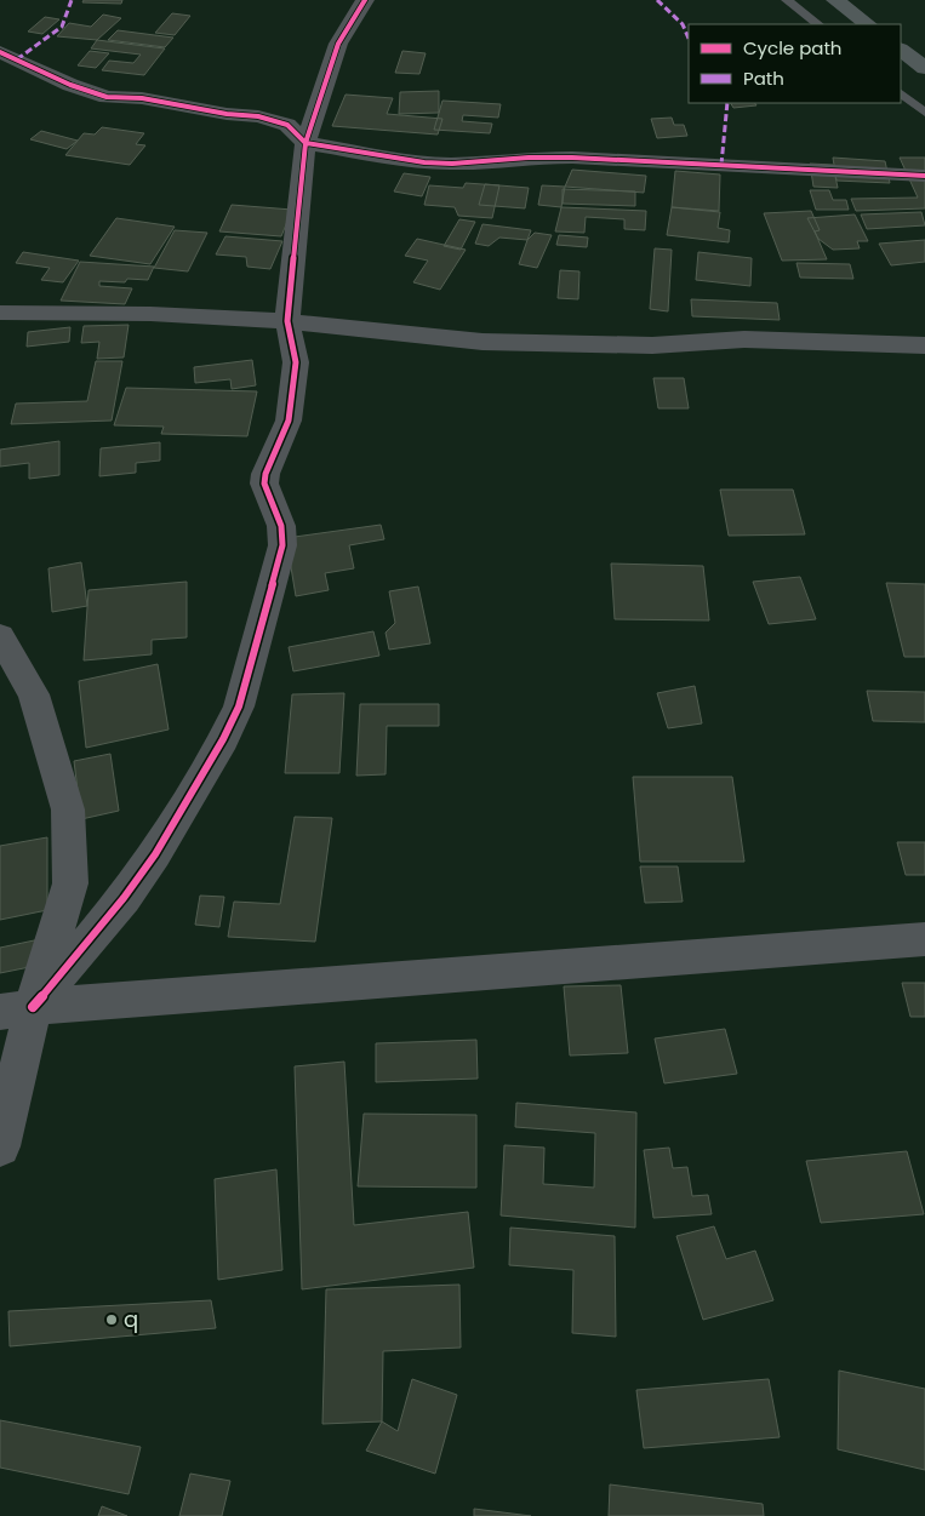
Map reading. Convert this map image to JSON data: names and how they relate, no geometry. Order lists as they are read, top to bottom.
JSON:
{
  "places": ["q"],
  "legend": ["Cycle path", "Path"]
}
